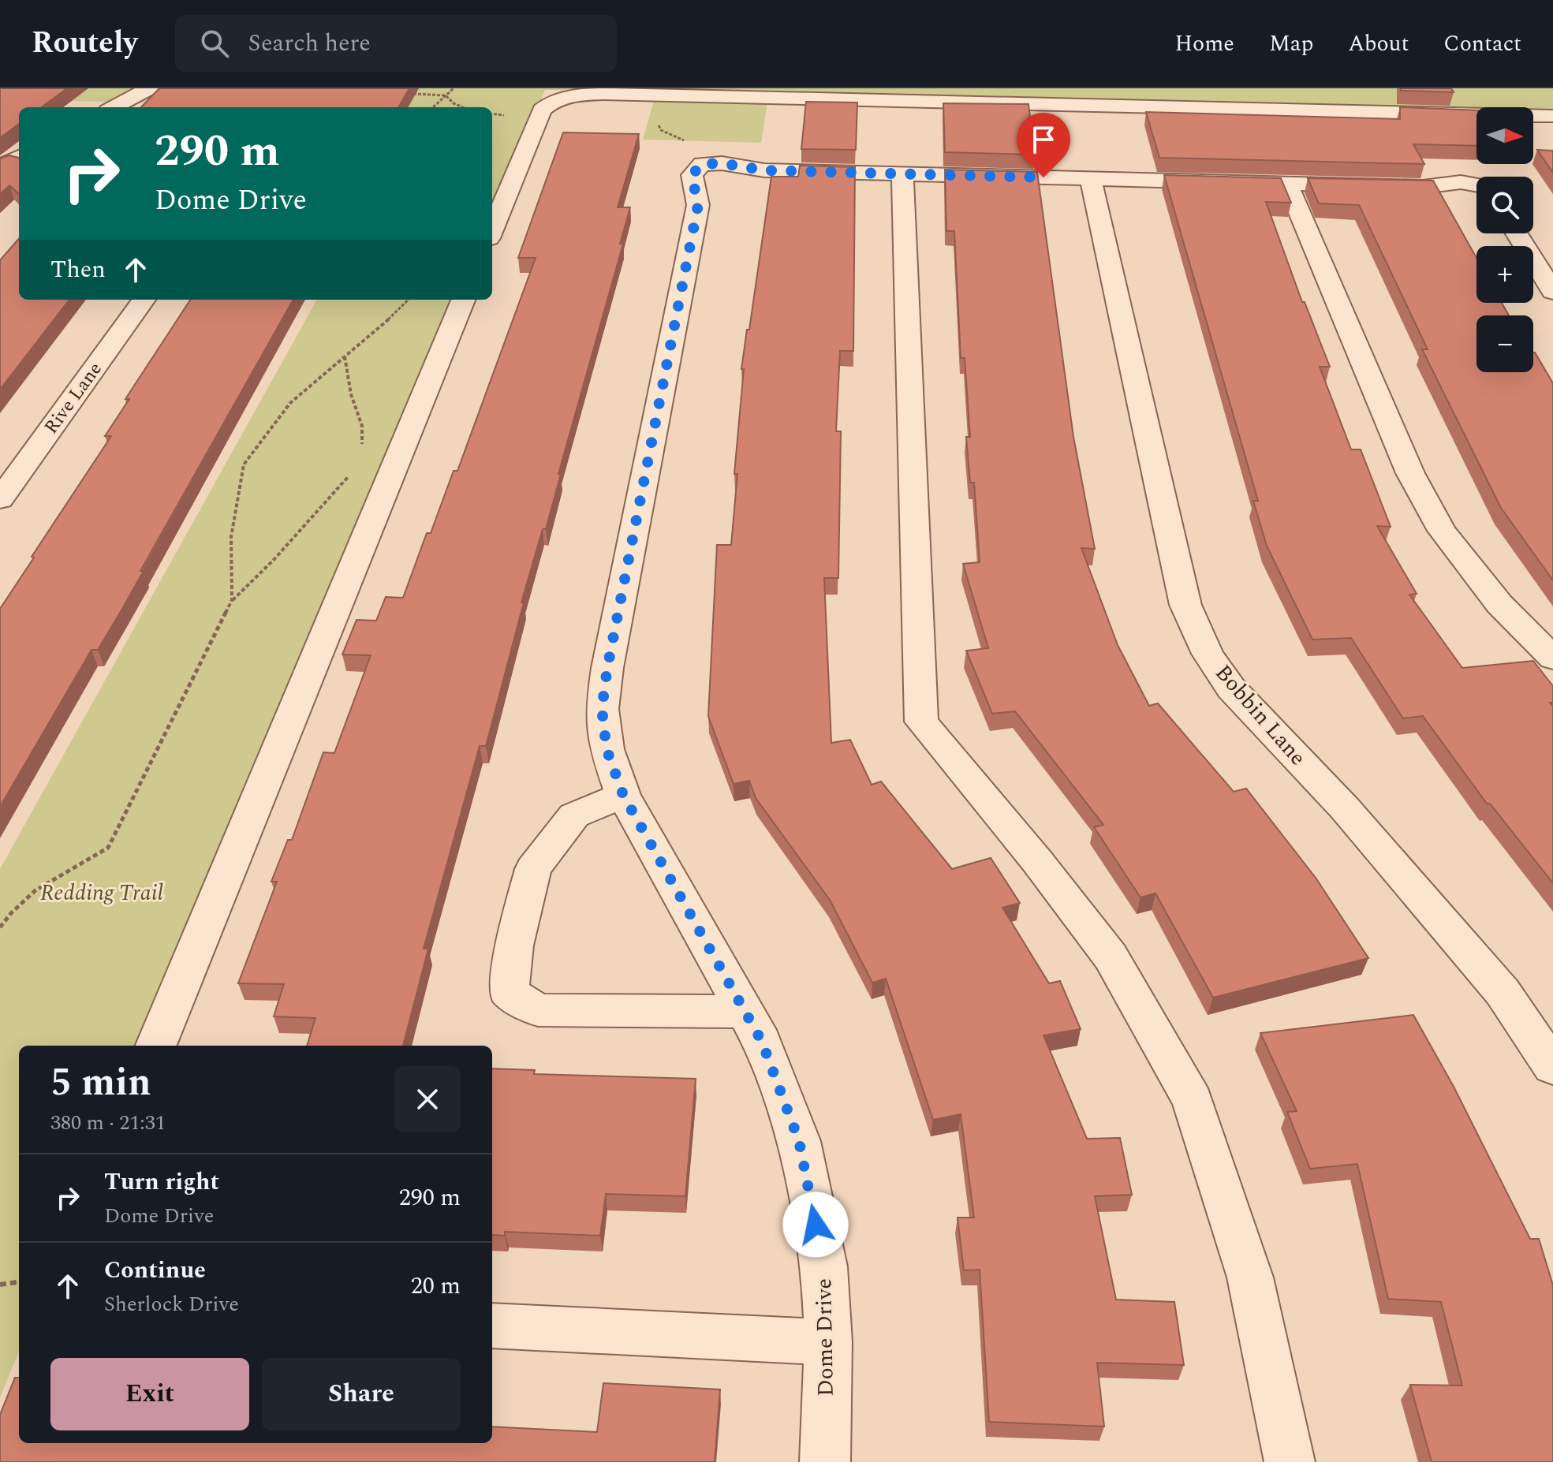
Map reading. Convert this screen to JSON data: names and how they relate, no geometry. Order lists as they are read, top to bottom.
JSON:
{
  "streets": {
    "street": ["Rive Lane", "Bobbin Lane", "Dome Drive"]
  },
  "parks": ["Redding Trail"],
  "north": "right",
  "page": {
    "header": "Routely",
    "search": "Search here",
    "nav": [
      "Home",
      "Map",
      "About",
      "Contact"
    ],
    "map_buttons": ["+", "−"],
    "turn": ["290 m", "Dome Drive"],
    "then": "Then",
    "heading": ["5 min", "380 m · 21:31"],
    "list": [
      {
        "name": "Turn right",
        "note": "Dome Drive",
        "value": "290 m"
      },
      {
        "name": "Continue",
        "note": "Sherlock Drive",
        "value": "20 m"
      }
    ],
    "buttons": ["Exit", "Share"]
  }
}
